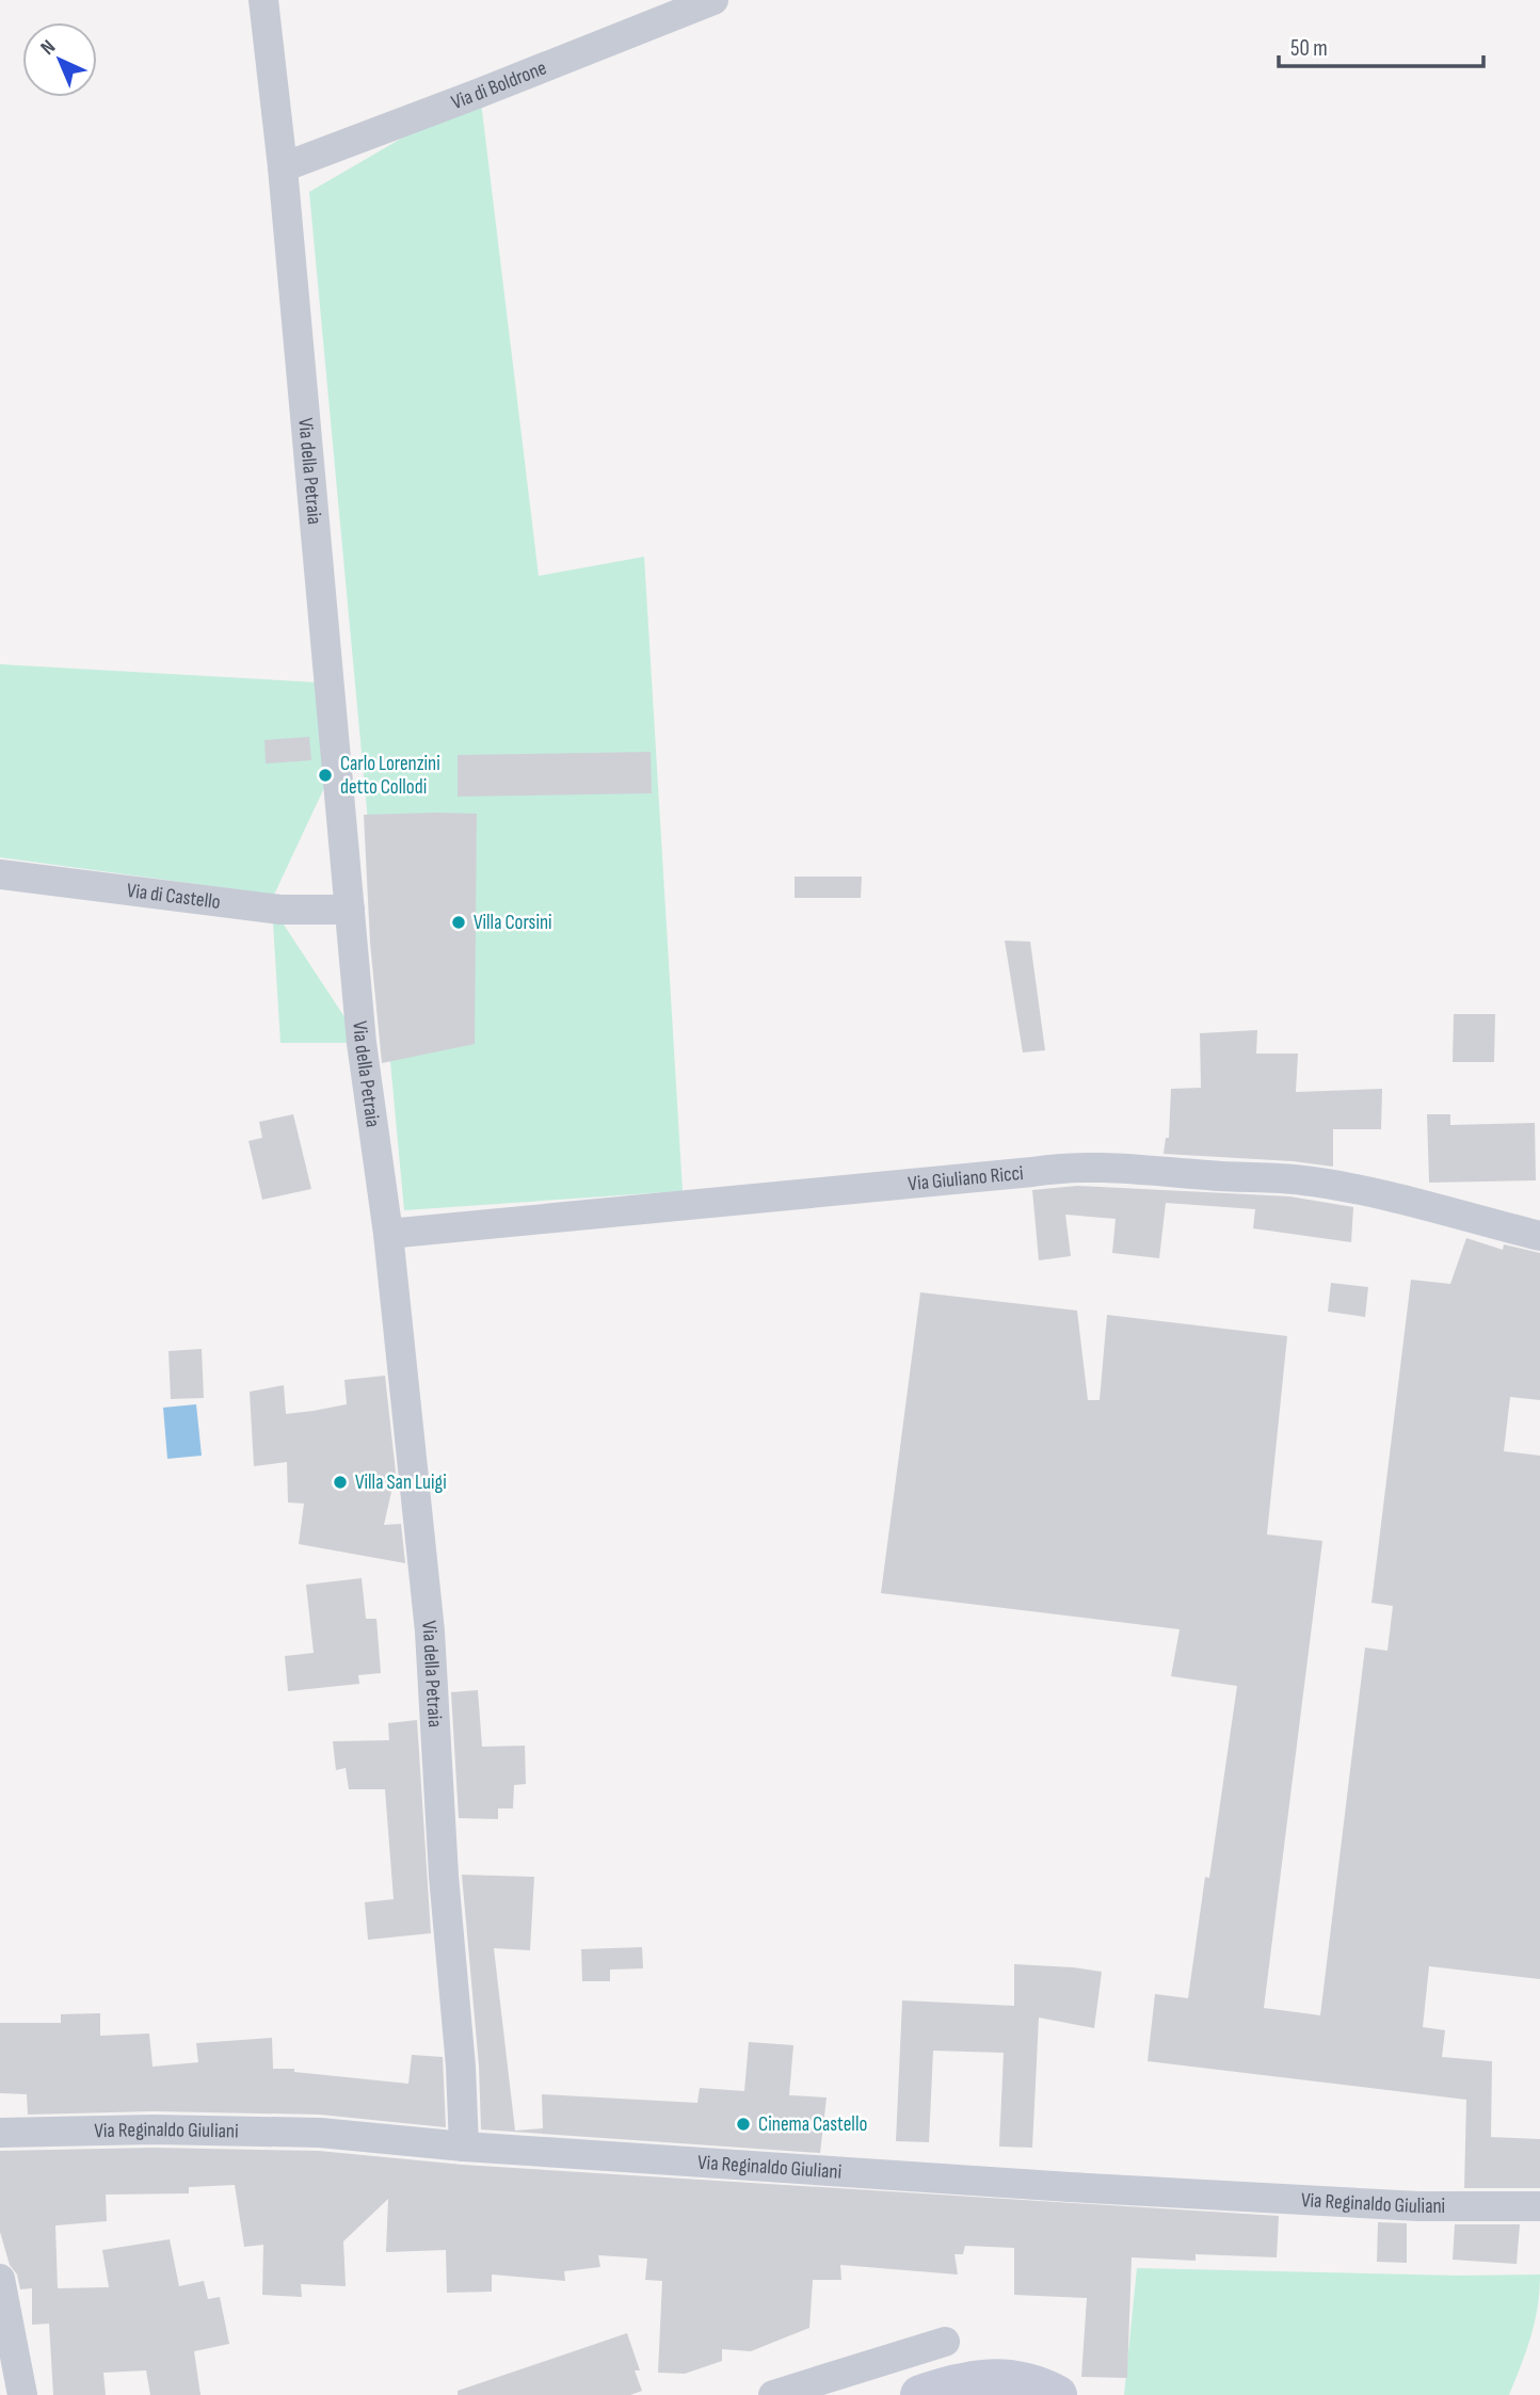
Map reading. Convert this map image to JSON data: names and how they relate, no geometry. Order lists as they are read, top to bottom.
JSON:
{
  "streets": {
    "street": [
      "Via di Boldrone",
      "Via della Petraia",
      "Via di Castello",
      "Via Giuliano Ricci",
      "Via Reginaldo Giuliani"
    ]
  },
  "crossings": [
    ["Via di Boldrone", "Via della Petraia"],
    ["Via della Petraia", "Via di Castello"],
    ["Via della Petraia", "Via Giuliano Ricci"],
    ["Via della Petraia", "Via Reginaldo Giuliani"]
  ],
  "places": [
    "Carlo Lorenzini detto Collodi",
    "Villa Corsini",
    "Villa San Luigi",
    "Cinema Castello"
  ],
  "scale_bar": "50 m",
  "north": "top left"
}
